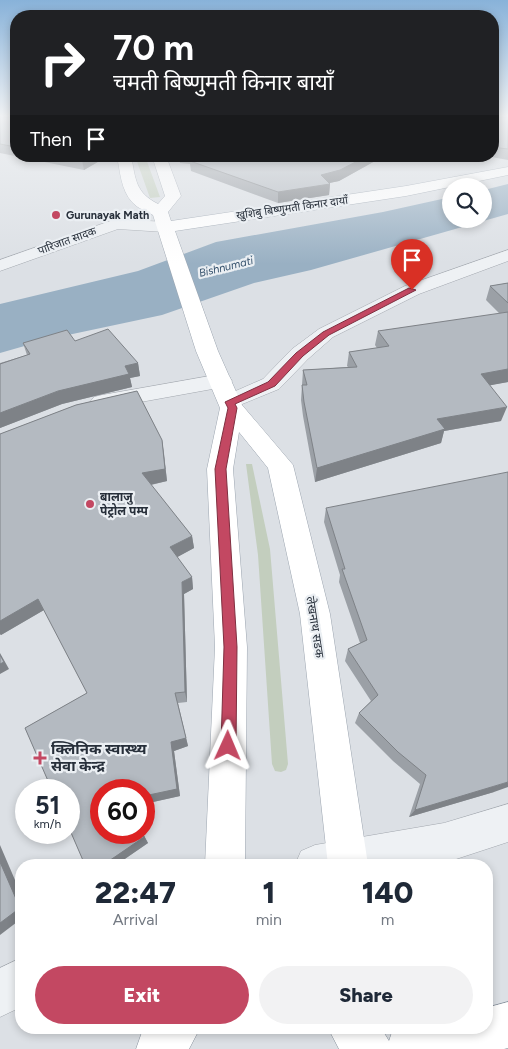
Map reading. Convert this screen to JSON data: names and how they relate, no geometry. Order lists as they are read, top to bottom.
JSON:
{
  "streets": {
    "main road": ["खुशिबु बिष्णुमती किनार दायाँ", "लेखनाथ सडक"],
    "street": ["पारिजात सादक"]
  },
  "crossings": [
    ["खुशिबु बिष्णुमती किनार दायाँ", "पारिजात सादक"],
    ["खुशिबु बिष्णुमती किनार दायाँ", "लेखनाथ सडक"],
    ["पारिजात सादक", "लेखनाथ सडक"]
  ],
  "water": ["Bishnumati"],
  "places": {
    "other": ["Gurunayak Math", "बालाजु पेट्रोल पम्प"],
    "health": ["क्लिनिक स्वास्थ्य सेवा केन्द्र"]
  },
  "page": {
    "turn": ["70 m", "चमती बिष्णुमती किनार बायाँ"],
    "then": "Then",
    "speed": "51 km/h",
    "limit": "60",
    "eta": [
      "22:47",
      "Arrival",
      "1",
      "min",
      "140",
      "m"
    ],
    "buttons": ["Exit", "Share"]
  }
}
